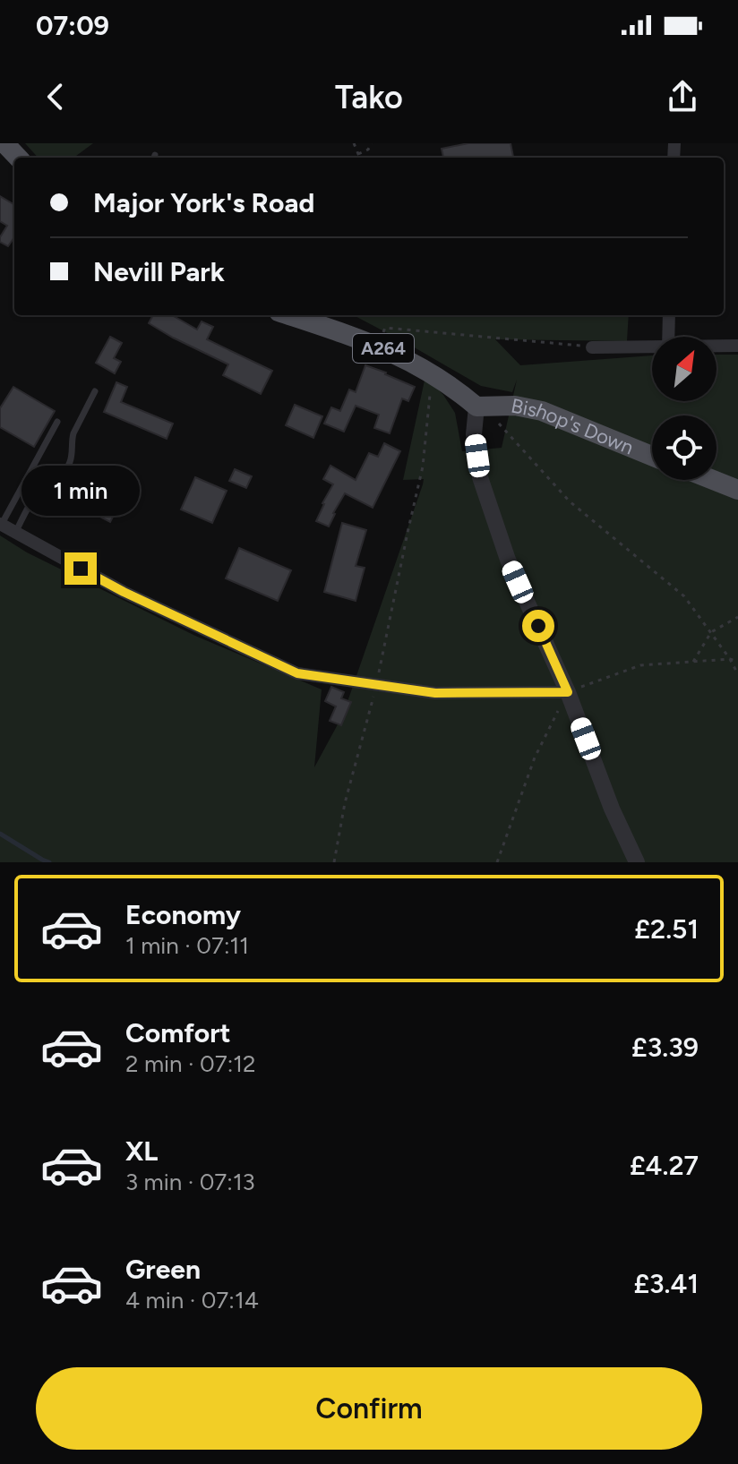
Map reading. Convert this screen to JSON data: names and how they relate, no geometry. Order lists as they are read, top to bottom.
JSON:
{
  "streets": {
    "main road": ["A264", "Bishop's Down"]
  },
  "crossings": [
    ["A264", "Bishop's Down"]
  ],
  "north": "top right",
  "page": {
    "status": "07:09",
    "header": "Tako",
    "banner": ["Major York's Road", "Nevill Park"],
    "bubble": "1 min",
    "list": [
      {
        "name": "Economy",
        "note": "1 min · 07:11",
        "value": "£2.51"
      },
      {
        "name": "Comfort",
        "note": "2 min · 07:12",
        "value": "£3.39"
      },
      {
        "name": "XL",
        "note": "3 min · 07:13",
        "value": "£4.27"
      },
      {
        "name": "Green",
        "note": "4 min · 07:14",
        "value": "£3.41"
      }
    ],
    "buttons": "Confirm"
  }
}
